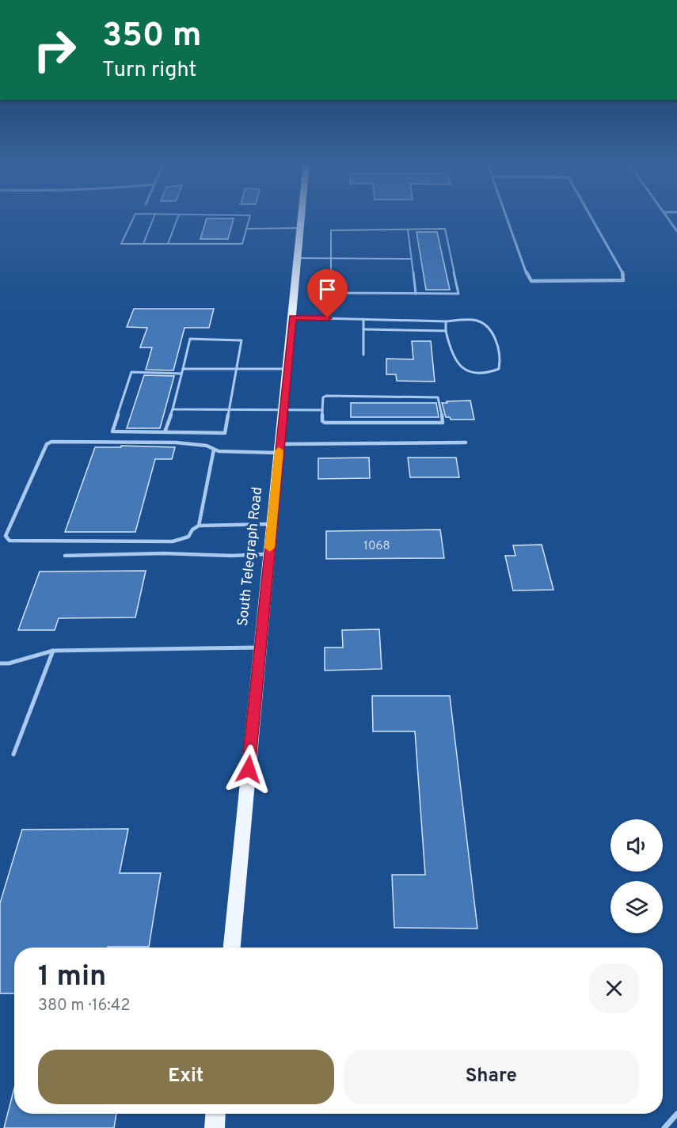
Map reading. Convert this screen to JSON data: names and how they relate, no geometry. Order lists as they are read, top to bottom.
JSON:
{
  "streets": {
    "main road": ["South Telegraph Road"]
  },
  "house_numbers": ["1068"],
  "page": {
    "turn": ["350 m", "Turn right"],
    "heading": ["1 min", "380 m · 16:42"],
    "buttons": ["Exit", "Share"]
  }
}
